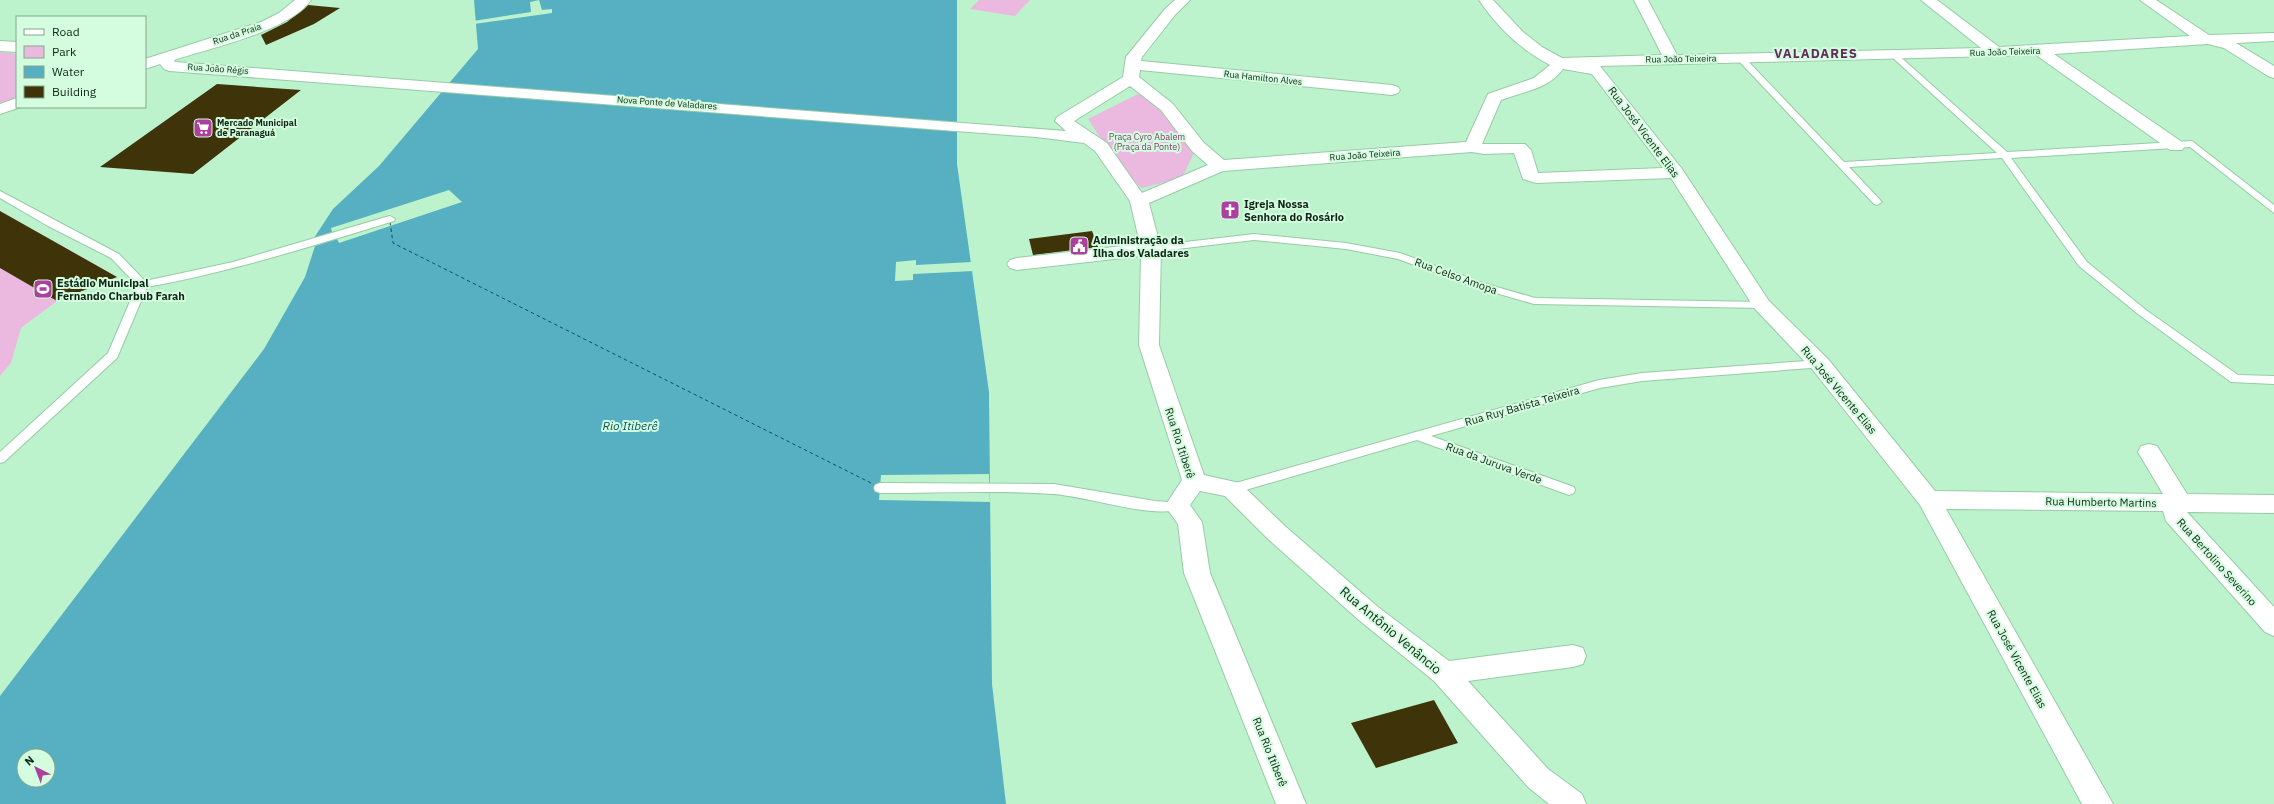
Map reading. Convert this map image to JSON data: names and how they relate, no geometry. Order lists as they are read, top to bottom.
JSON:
{
  "streets": {
    "street": [
      "Rua da Praia",
      "Rua João Teixeira",
      "Rua João Régis",
      "Rua Hamilton Alves",
      "Nova Ponte de Valadares",
      "Rua José Vicente Elias",
      "Rua Rio Itiberê",
      "Rua Humberto Martins",
      "Rua Bertolino Severino",
      "Rua Antônio Venâncio"
    ],
    "lane": ["Rua Celso Amopa", "Rua Ruy Batista Teixeira", "Rua da Juruva Verde"]
  },
  "crossings": [
    ["Rua da Praia", "Rua João Régis"],
    ["Rua João Teixeira", "Rua José Vicente Elias"],
    ["Rua João Teixeira", "Rua Rio Itiberê"],
    ["Rua João Régis", "Nova Ponte de Valadares"],
    ["Rua José Vicente Elias", "Rua Celso Amopa"],
    ["Rua José Vicente Elias", "Rua Ruy Batista Teixeira"],
    ["Rua José Vicente Elias", "Rua Humberto Martins"],
    ["Rua Celso Amopa", "Rua Rio Itiberê"],
    ["Rua Ruy Batista Teixeira", "Rua da Juruva Verde"],
    ["Rua Ruy Batista Teixeira", "Rua Antônio Venâncio"],
    ["Rua Humberto Martins", "Rua Bertolino Severino"]
  ],
  "districts": ["VALADARES"],
  "water": ["Rio Itiberê"],
  "parks": ["Praça Cyro Abalem (Praça da Ponte)"],
  "places": {
    "supermarket": ["Mercado Municipal de Paranaguá"],
    "church": ["Igreja Nossa Senhora do Rosário"],
    "public building": ["Administração da Ilha dos Valadares"],
    "sports": ["Estádio Municipal Fernando Charbub Farah"]
  },
  "legend": [
    "Road",
    "Park",
    "Water",
    "Building"
  ],
  "north": "top left"
}
